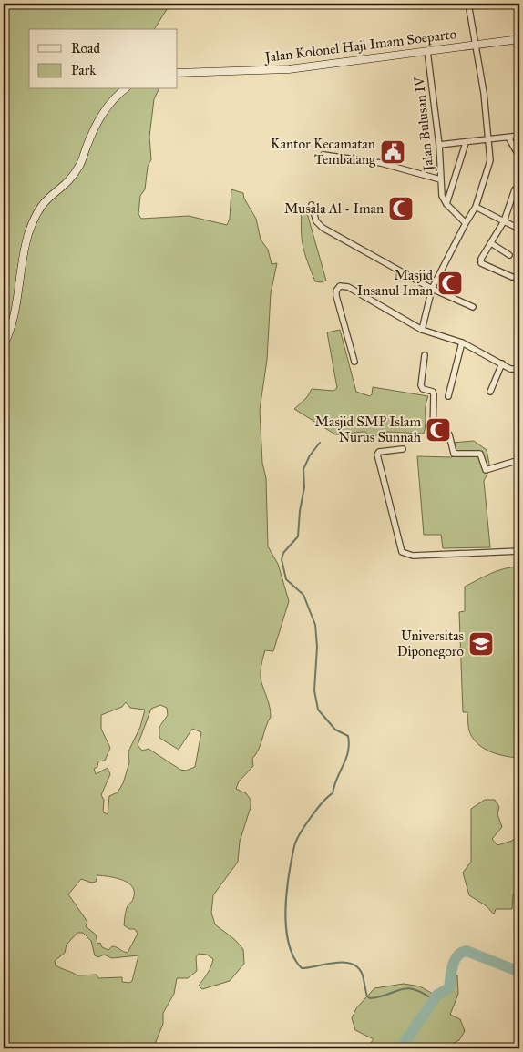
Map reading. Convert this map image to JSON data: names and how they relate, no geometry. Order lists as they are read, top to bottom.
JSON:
{
  "streets": {
    "main road": ["Jalan Kolonel Haji Imam Soeparto"],
    "street": ["Jalan Bulusan IV"]
  },
  "crossings": [
    ["Jalan Kolonel Haji Imam Soeparto", "Jalan Bulusan IV"]
  ],
  "places": {
    "public building": ["Kantor Kecamatan Tembalang"],
    "mosque": ["Musala Al - Iman", "Masjid Insanul Iman", "Masjid SMP Islam Nurus Sunnah"],
    "school or university": ["Universitas Diponegoro"]
  },
  "legend": ["Road", "Park"]
}
